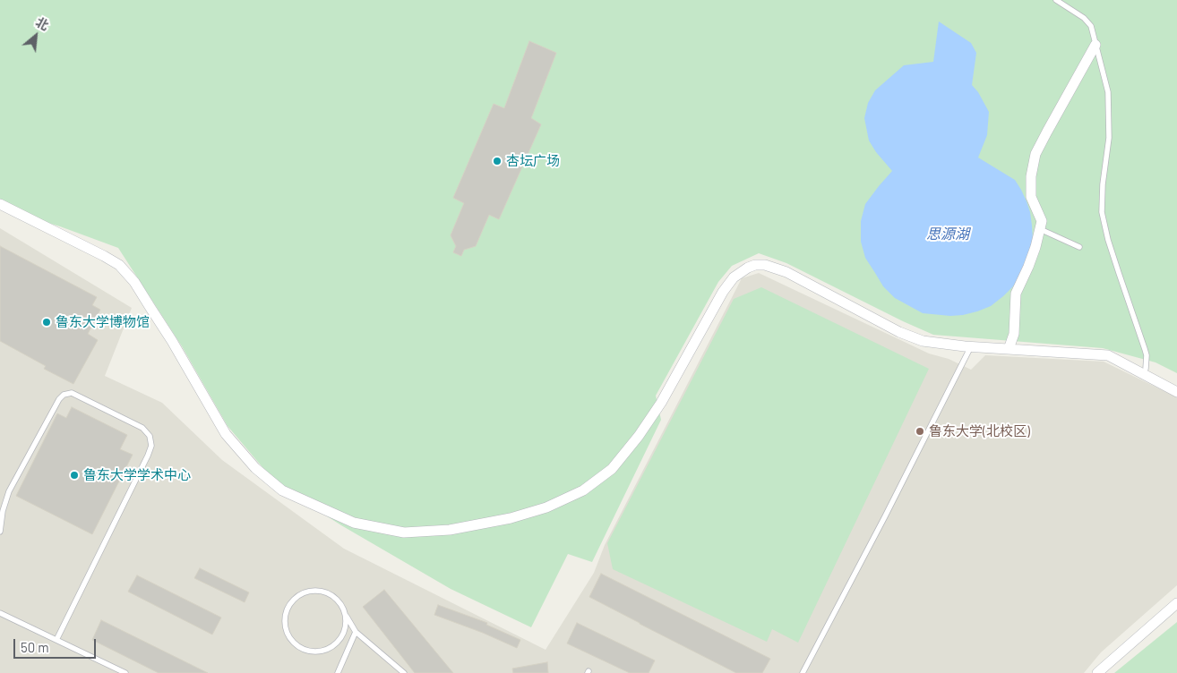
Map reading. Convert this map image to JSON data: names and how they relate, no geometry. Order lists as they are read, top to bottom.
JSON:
{
  "water": ["思源湖"],
  "places": [
    "杏坛广场",
    "鲁东大学博物馆",
    "鲁东大学(北校区)",
    "鲁东大学学术中心"
  ],
  "scale_bar": "50 m",
  "north": "top right"
}
